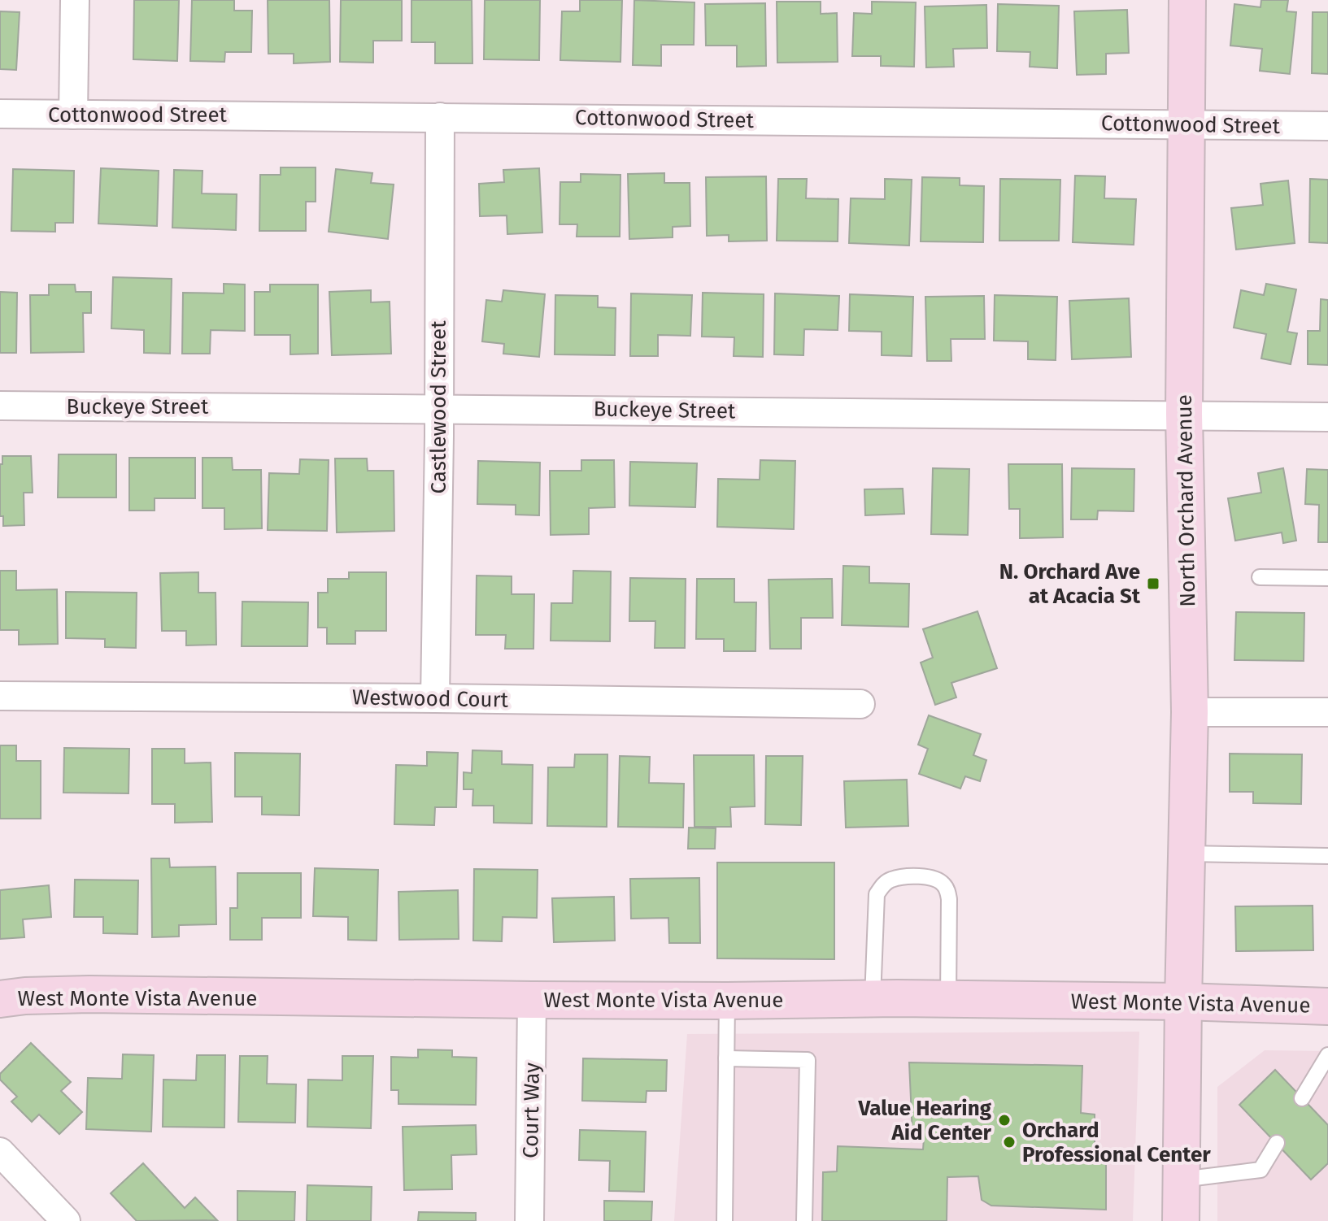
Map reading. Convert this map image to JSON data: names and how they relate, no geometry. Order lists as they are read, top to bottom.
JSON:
{
  "streets": {
    "street": [
      "Cottonwood Street",
      "Buckeye Street",
      "Castlewood Street",
      "North Orchard Avenue",
      "Westwood Court",
      "West Monte Vista Avenue",
      "Court Way"
    ]
  },
  "crossings": [
    ["Cottonwood Street", "Castlewood Street"],
    ["Cottonwood Street", "North Orchard Avenue"],
    ["Buckeye Street", "Castlewood Street"],
    ["Buckeye Street", "North Orchard Avenue"],
    ["Castlewood Street", "Westwood Court"],
    ["North Orchard Avenue", "West Monte Vista Avenue"],
    ["West Monte Vista Avenue", "Court Way"]
  ],
  "places": {
    "transit": ["N. Orchard Ave at Acacia St"],
    "other": ["Value Hearing Aid Center", "Orchard Professional Center"]
  }
}
